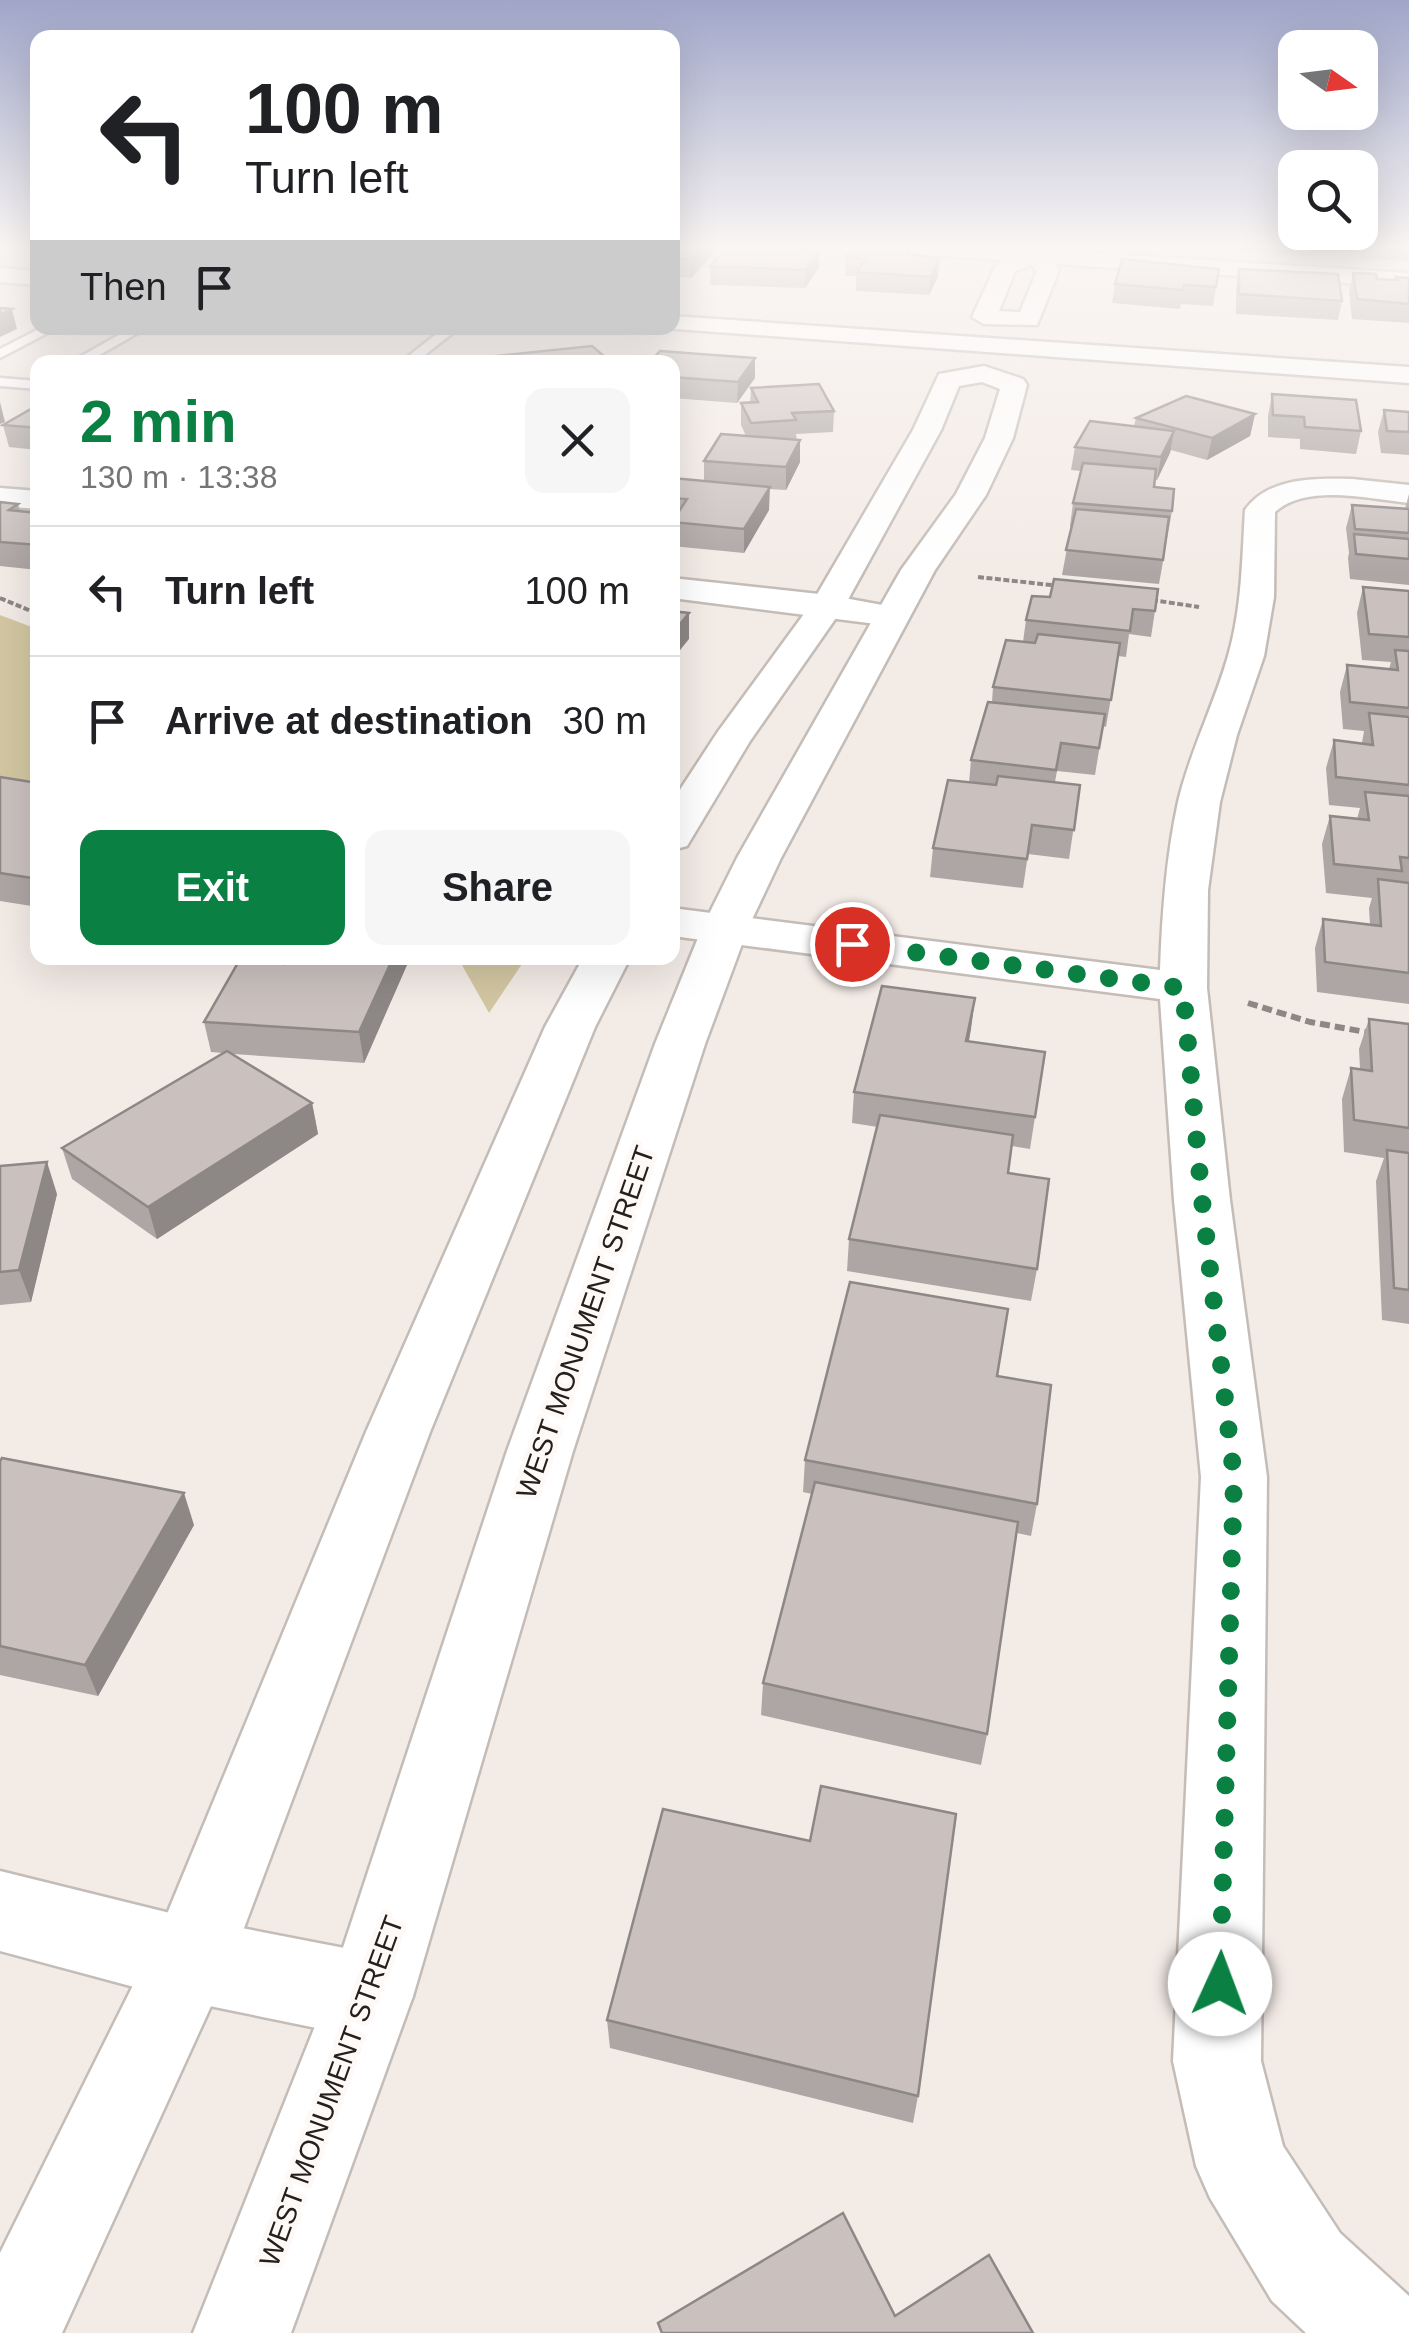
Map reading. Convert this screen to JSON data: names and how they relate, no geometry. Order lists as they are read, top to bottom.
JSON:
{
  "streets": {
    "street": ["WEST MONUMENT STREET"]
  },
  "north": "right",
  "page": {
    "turn": ["100 m", "Turn left"],
    "then": "Then",
    "heading": ["2 min", "130 m · 13:38"],
    "list": [
      {
        "name": "Turn left",
        "value": "100 m"
      },
      {
        "name": "Arrive at destination",
        "value": "30 m"
      }
    ],
    "buttons": ["Exit", "Share"]
  }
}
